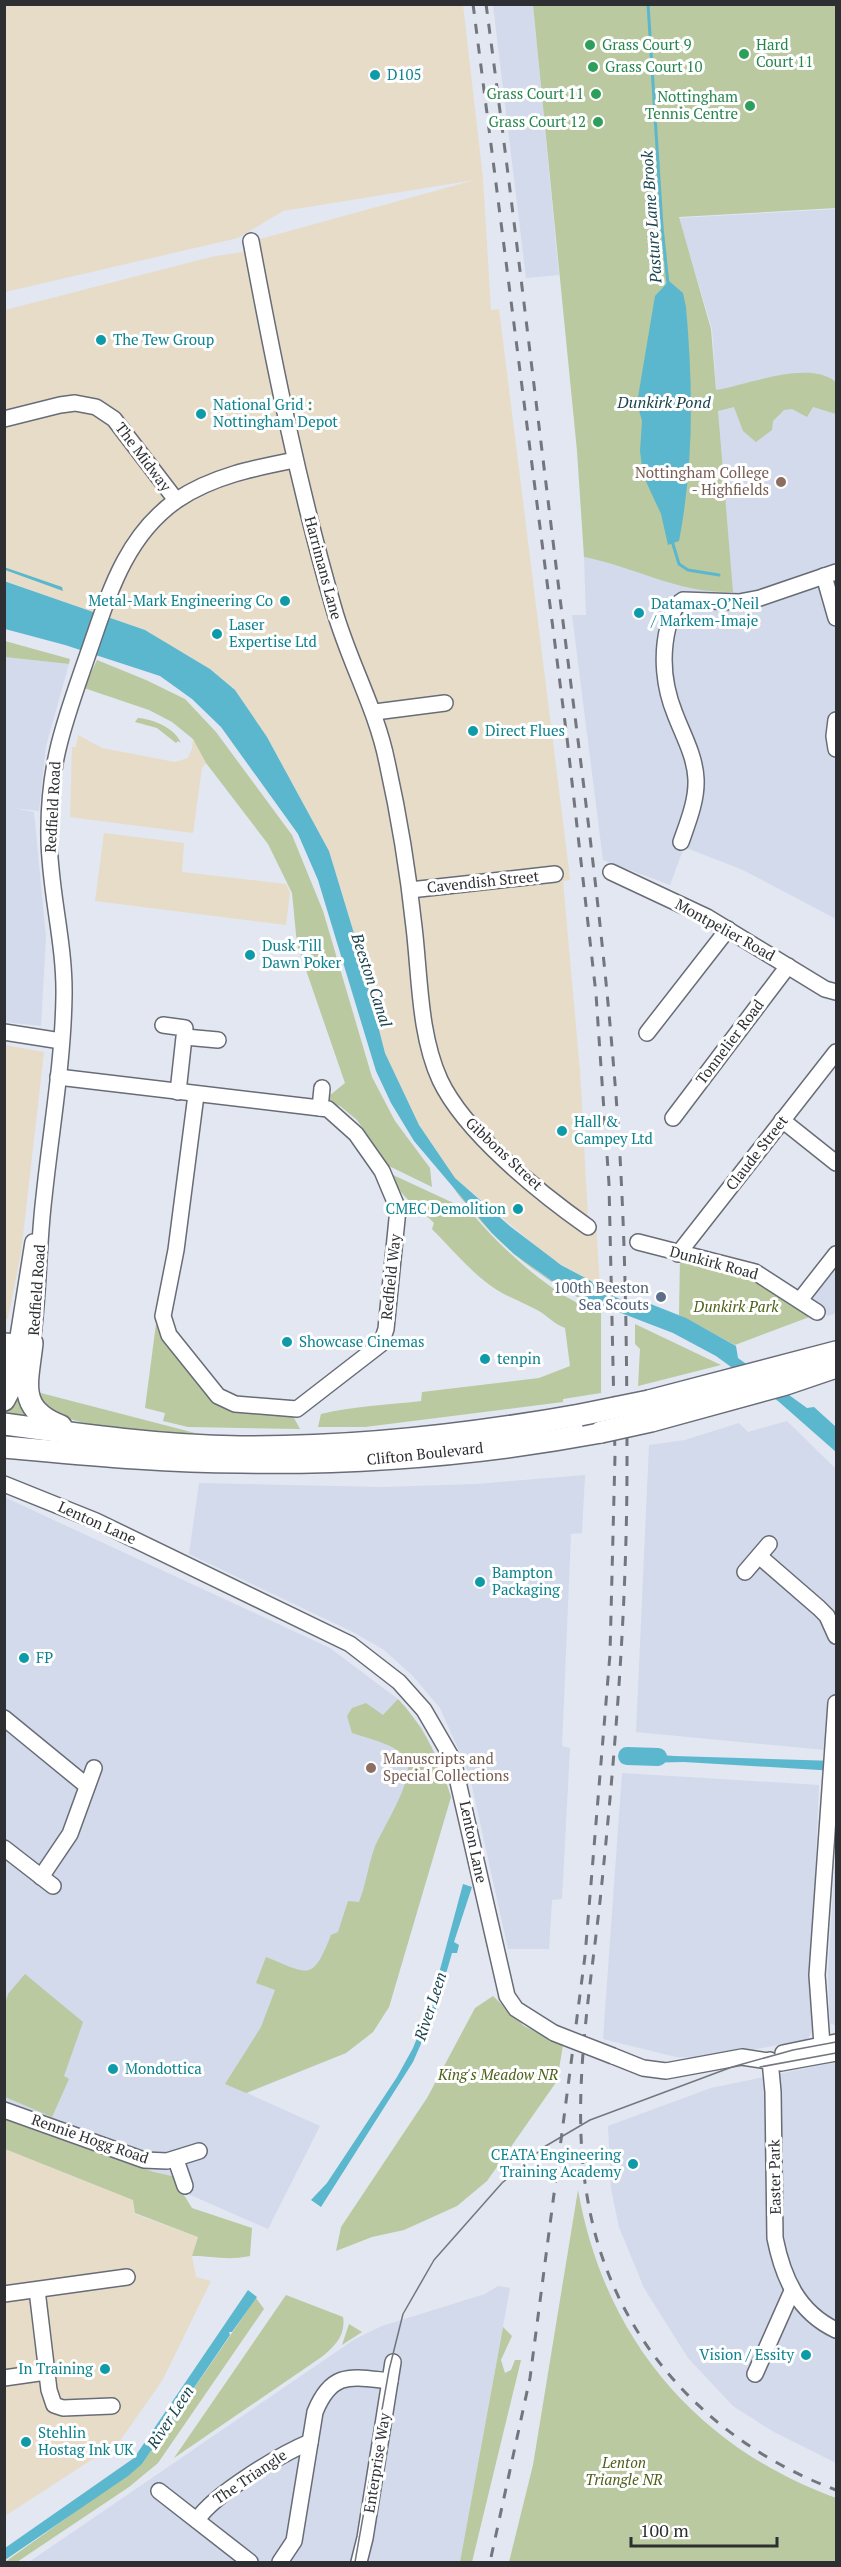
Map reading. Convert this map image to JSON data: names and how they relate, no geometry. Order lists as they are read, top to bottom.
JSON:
{
  "streets": {
    "highway": ["Clifton Boulevard"],
    "street": [
      "The Midway",
      "Harrimans Lane",
      "Redfield Road",
      "Cavendish Street",
      "Montpelier Road",
      "Tonnelier Road",
      "Claude Street",
      "Gibbons Street",
      "Dunkirk Road",
      "Redfield Way",
      "Lenton Lane",
      "Rennie Hogg Road",
      "Easter Park",
      "Enterprise Way",
      "The Triangle"
    ]
  },
  "crossings": [
    ["The Midway", "Redfield Road"],
    ["Harrimans Lane", "Redfield Road"],
    ["Harrimans Lane", "Cavendish Street"],
    ["Harrimans Lane", "Gibbons Street"],
    ["Redfield Road", "Redfield Way"],
    ["Cavendish Street", "Gibbons Street"],
    ["Montpelier Road", "Tonnelier Road"],
    ["Claude Street", "Dunkirk Road"],
    ["Lenton Lane", "Easter Park"],
    ["Enterprise Way", "The Triangle"]
  ],
  "water": [
    "Pasture Lane Brook",
    "Dunkirk Pond",
    "Beeston Canal",
    "River Leen"
  ],
  "parks": ["Dunkirk Park", "King's Meadow NR", "Lenton Triangle NR"],
  "places": [
    "Grass Court 9",
    "Hard Court 11",
    "Grass Court 10",
    "D105",
    "Grass Court 11",
    "Nottingham Tennis Centre",
    "Grass Court 12",
    "The Tew Group",
    "National Grid : Nottingham Depot",
    "Nottingham College - Highfields",
    "Metal-Mark Engineering Co",
    "Datamax-O’Neil / Markem-Imaje",
    "Laser Expertise Ltd",
    "Direct Flues",
    "Dusk Till Dawn Poker",
    "Hall & Campey Ltd",
    "CMEC Demolition",
    "100th Beeston Sea Scouts",
    "Showcase Cinemas",
    "tenpin",
    "Bampton Packaging",
    "FP",
    "Manuscripts and Special Collections",
    "Mondottica",
    "CEATA Engineering Training Academy",
    "Vision / Essity",
    "In Training",
    "Stehlin Hostag Ink UK"
  ],
  "scale_bar": "100 m"
}
